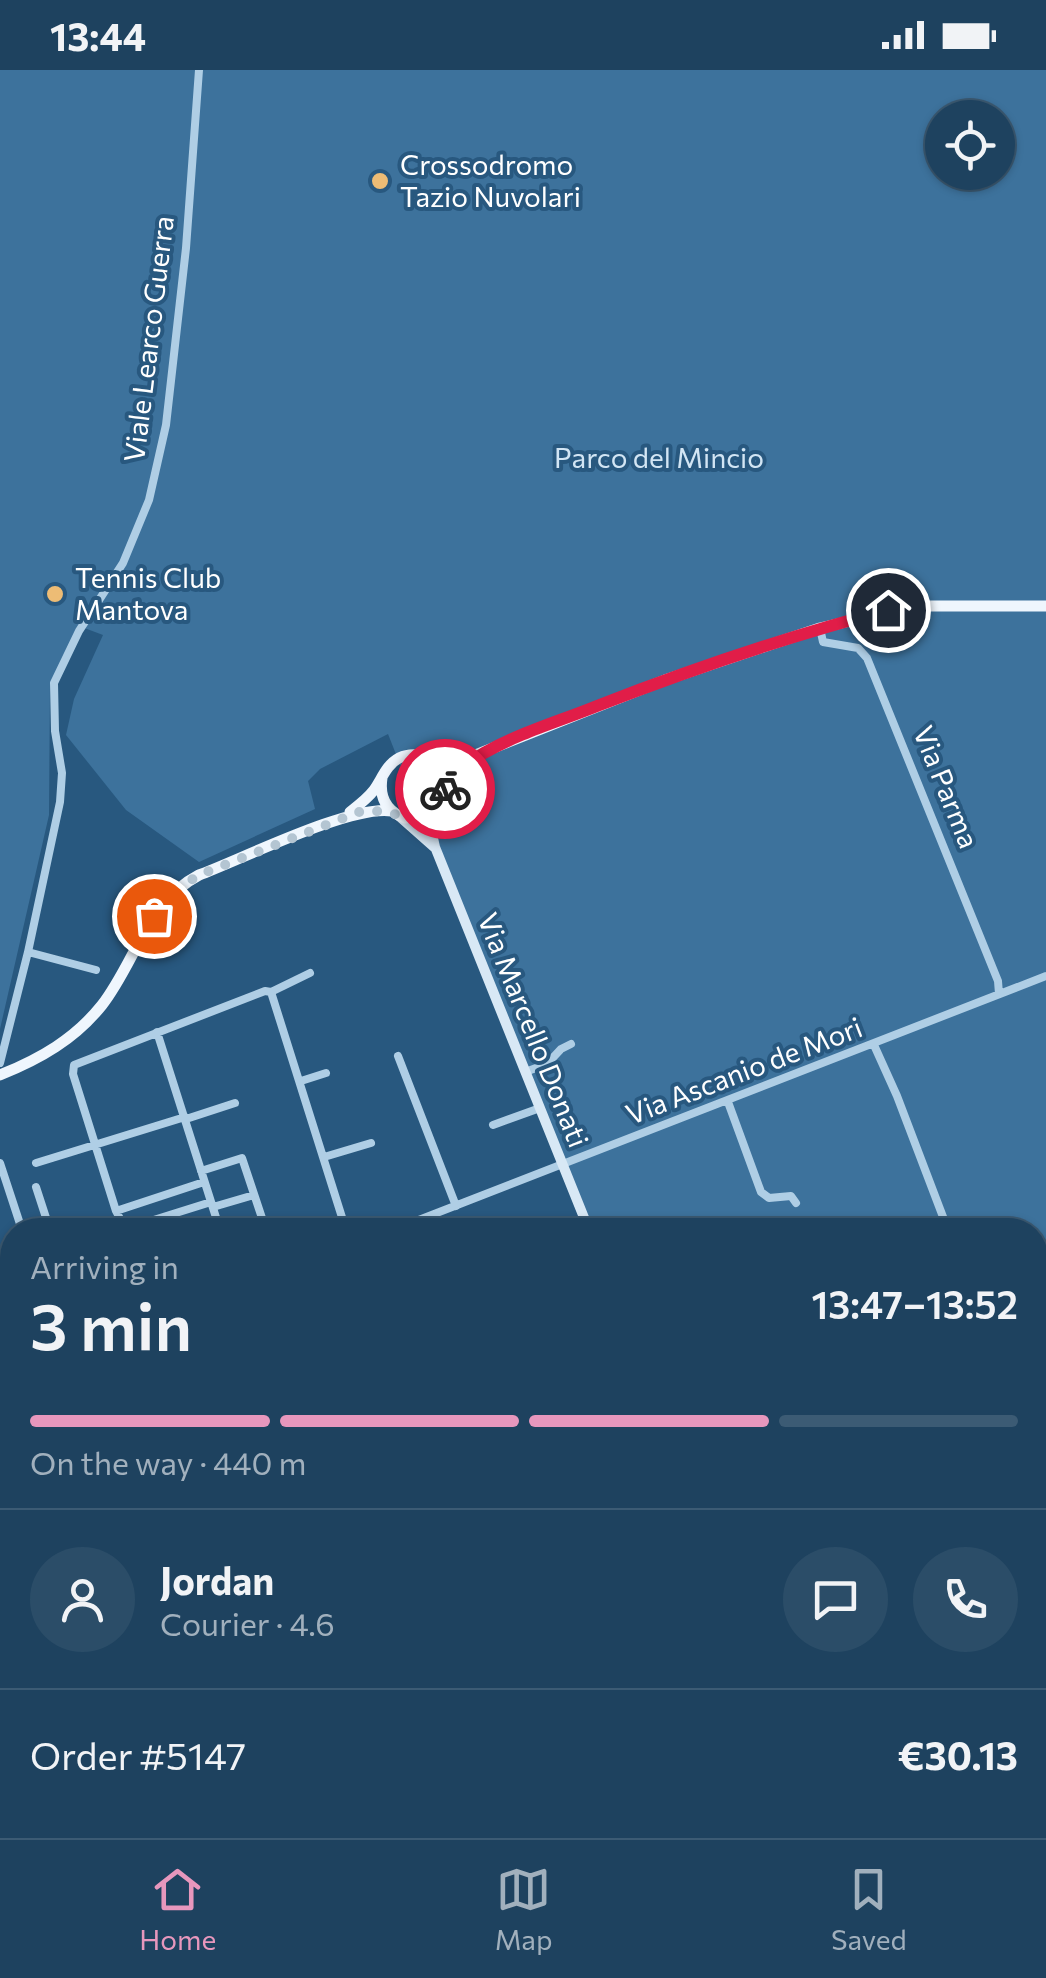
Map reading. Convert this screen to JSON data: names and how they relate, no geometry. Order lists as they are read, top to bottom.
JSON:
{
  "streets": {
    "street": [
      "Viale Learco Guerra",
      "Via Parma",
      "Via Marcello Donati",
      "Via Ascanio de Mori"
    ]
  },
  "crossings": [
    ["Via Parma", "Via Ascanio de Mori"],
    ["Via Marcello Donati", "Via Ascanio de Mori"]
  ],
  "parks": ["Parco del Mincio"],
  "places": ["Crossodromo Tazio Nuvolari", "Tennis Club Mantova"],
  "page": {
    "status": "13:44",
    "heading": ["3 min", "Arriving in", "13:47–13:52"],
    "panel": [
      "Jordan",
      "Courier · 4.6",
      "Order #5147",
      "€30.13"
    ],
    "bar": "On the way · 440 m",
    "tabs": ["Home", "Map", "Saved"]
  }
}
